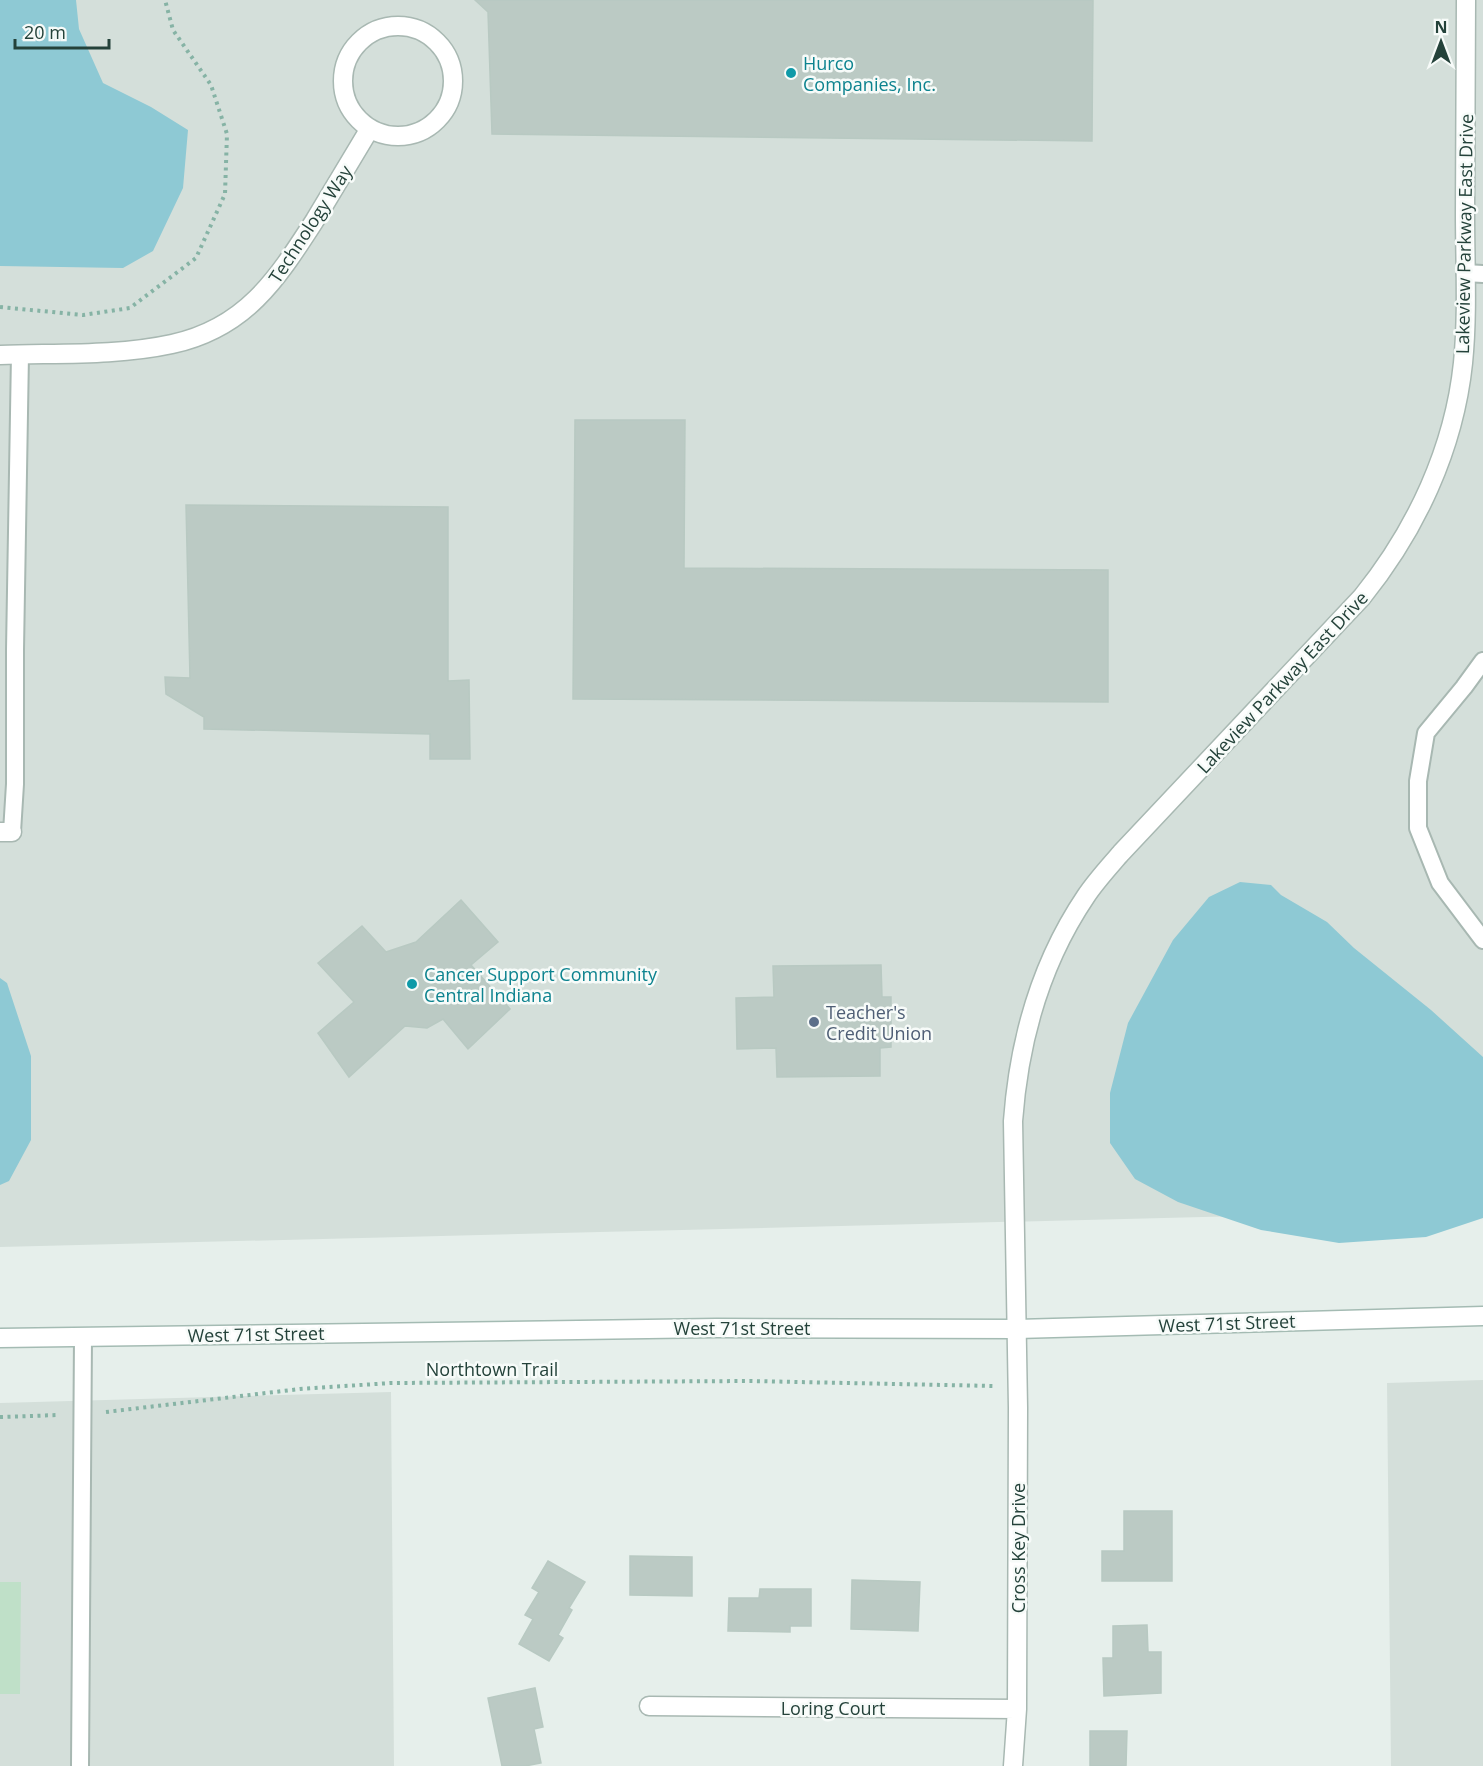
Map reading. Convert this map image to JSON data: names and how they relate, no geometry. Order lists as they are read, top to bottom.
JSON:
{
  "streets": {
    "street": [
      "Technology Way",
      "Lakeview Parkway East Drive",
      "West 71st Street",
      "Cross Key Drive",
      "Loring Court"
    ],
    "path": ["Northtown Trail"]
  },
  "crossings": [
    ["Lakeview Parkway East Drive", "West 71st Street"],
    ["Lakeview Parkway East Drive", "Cross Key Drive"],
    ["West 71st Street", "Cross Key Drive"],
    ["Cross Key Drive", "Loring Court"]
  ],
  "places": ["Hurco Companies, Inc.", "Cancer Support Community Central Indiana", "Teacher's Credit Union"],
  "scale_bar": "20 m",
  "north": "top"
}
